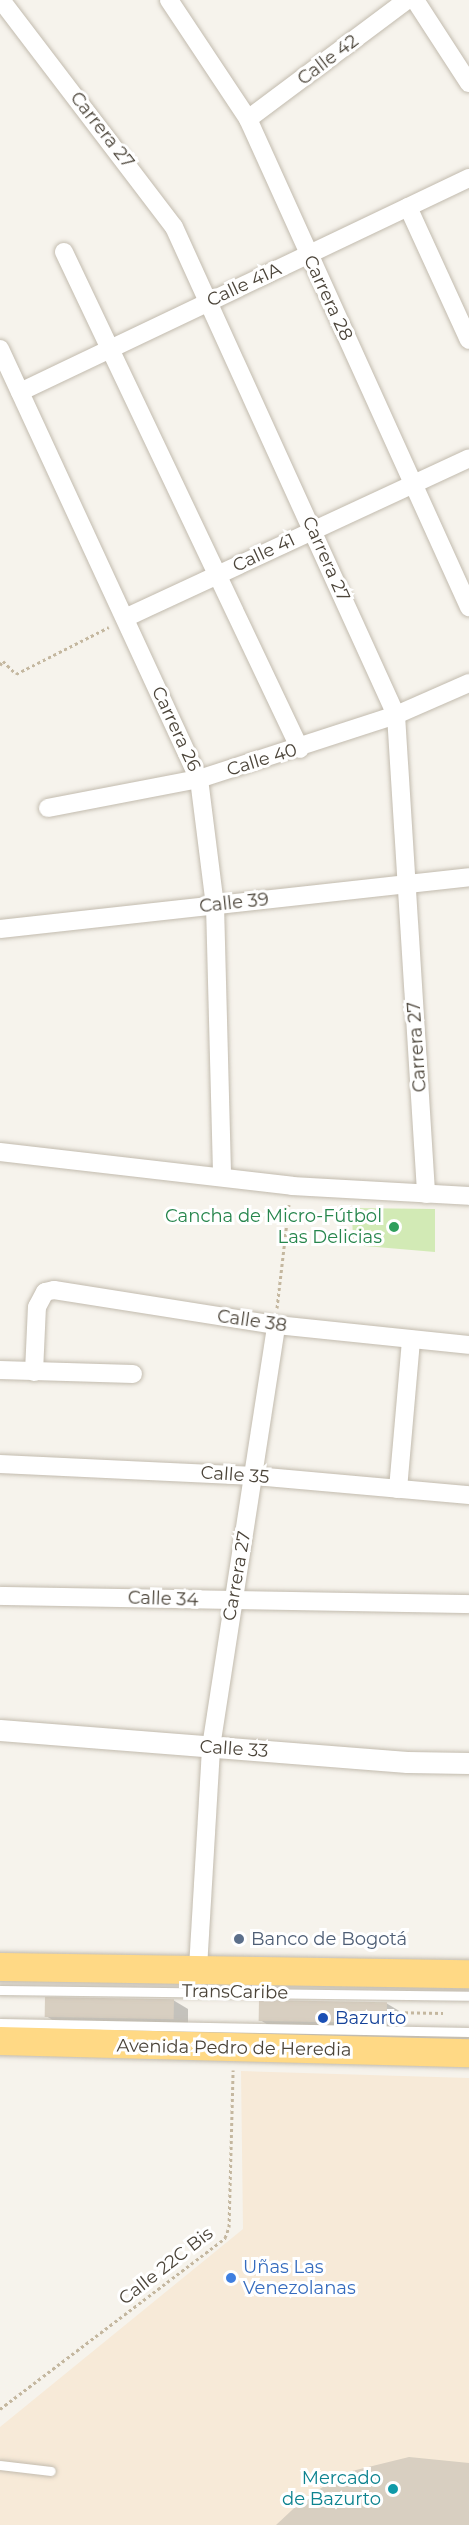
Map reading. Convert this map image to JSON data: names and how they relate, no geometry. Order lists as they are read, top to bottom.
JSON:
{
  "streets": {
    "highway": ["Avenida Pedro de Heredia"],
    "street": [
      "Calle 42",
      "Carrera 27",
      "Calle 41A",
      "Carrera 28",
      "Calle 41",
      "Carrera 26",
      "Calle 40",
      "Calle 39",
      "Calle 38",
      "Calle 35",
      "Calle 34",
      "Calle 33"
    ],
    "lane": ["TransCaribe"],
    "path": ["Calle 22C Bis"]
  },
  "crossings": [
    ["Calle 42", "Carrera 28"],
    ["Carrera 27", "Calle 41A"],
    ["Carrera 27", "Calle 41"],
    ["Carrera 27", "Calle 40"],
    ["Carrera 27", "Calle 39"],
    ["Carrera 27", "Calle 38"],
    ["Carrera 27", "Calle 35"],
    ["Carrera 27", "Calle 34"],
    ["Carrera 27", "Calle 33"],
    ["Calle 41A", "Carrera 28"],
    ["Calle 41A", "Carrera 26"],
    ["Carrera 28", "Calle 41"],
    ["Calle 41", "Carrera 26"],
    ["Carrera 26", "Calle 40"],
    ["Carrera 26", "Calle 39"],
    ["Avenida Pedro de Heredia", "Calle 22C Bis"]
  ],
  "places": [
    "Cancha de Micro-Fútbol Las Delicias",
    "Banco de Bogotá",
    "Bazurto",
    "Uñas Las Venezolanas",
    "Mercado de Bazurto"
  ]
}
